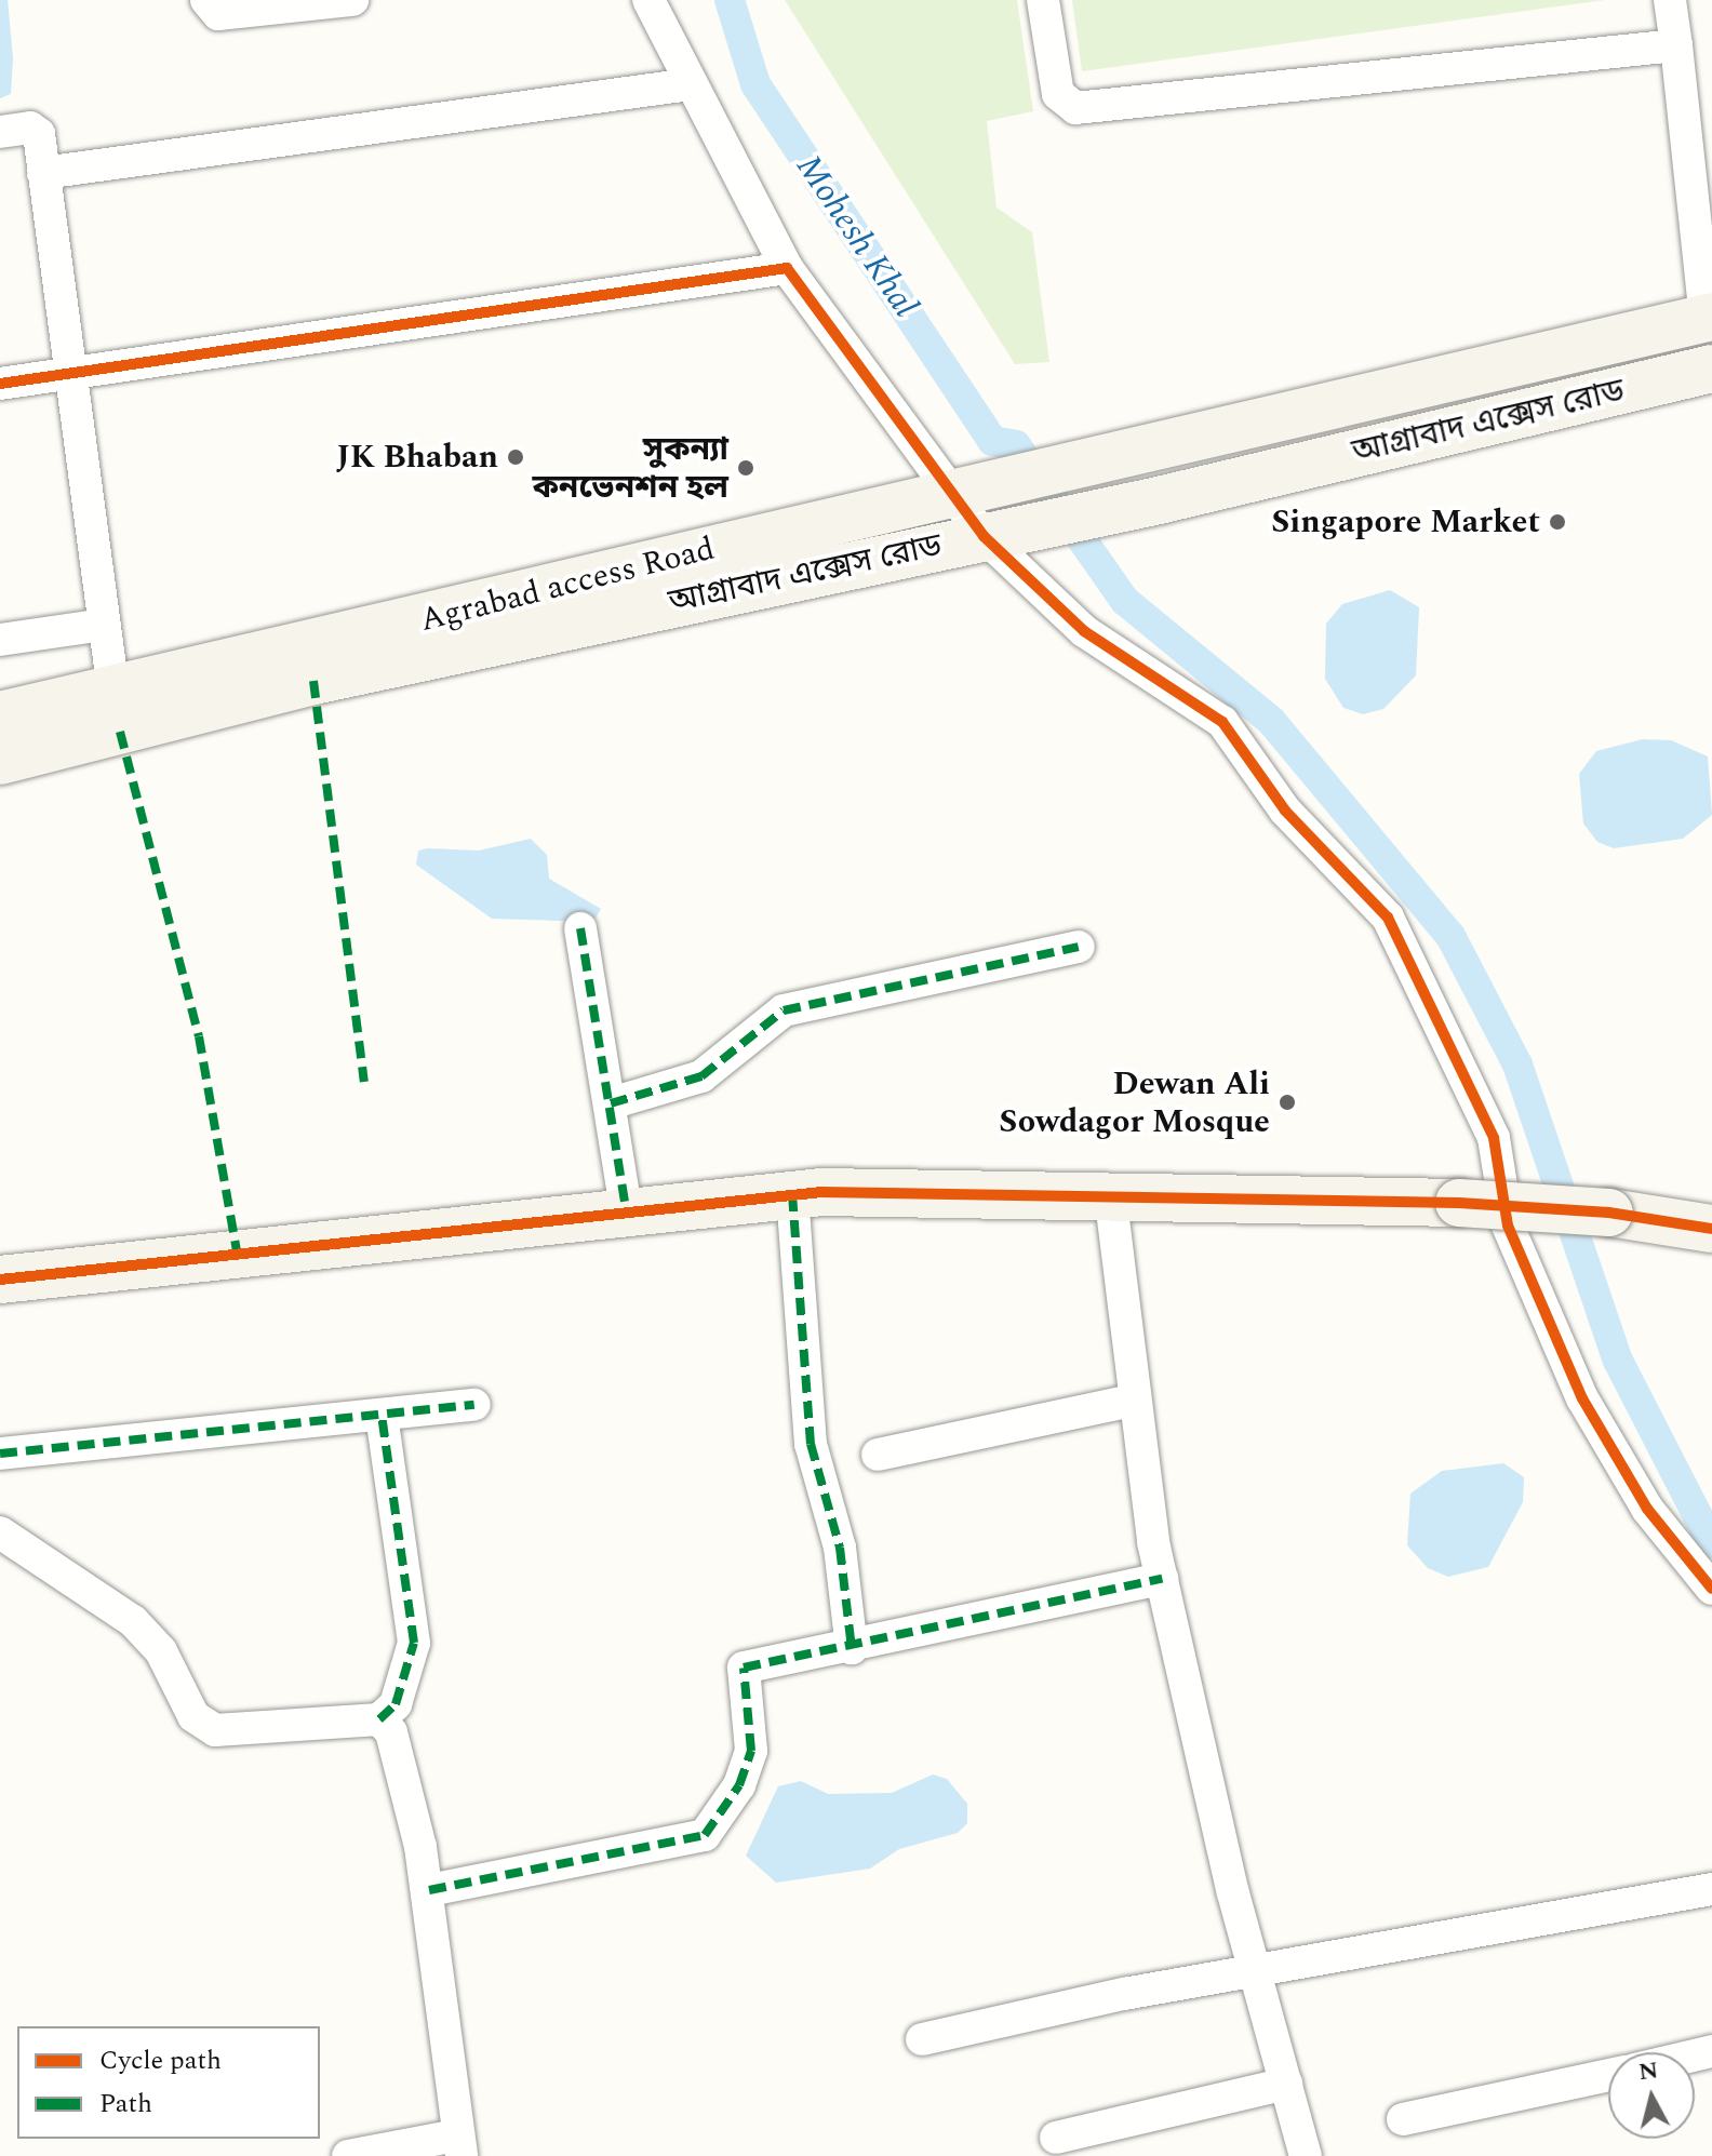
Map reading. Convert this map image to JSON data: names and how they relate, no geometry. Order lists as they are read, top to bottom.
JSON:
{
  "streets": {
    "main road": ["আগ্রাবাদ এক্সেস রোড", "Agrabad access Road"]
  },
  "crossings": [
    ["আগ্রাবাদ এক্সেস রোড", "Agrabad access Road"]
  ],
  "water": ["Mohesh Khal"],
  "places": [
    "JK Bhaban",
    "সুকন্যা কনভেনশন হল",
    "Singapore Market",
    "Dewan Ali Sowdagor Mosque"
  ],
  "legend": ["Cycle path", "Path"],
  "north": "top"
}
